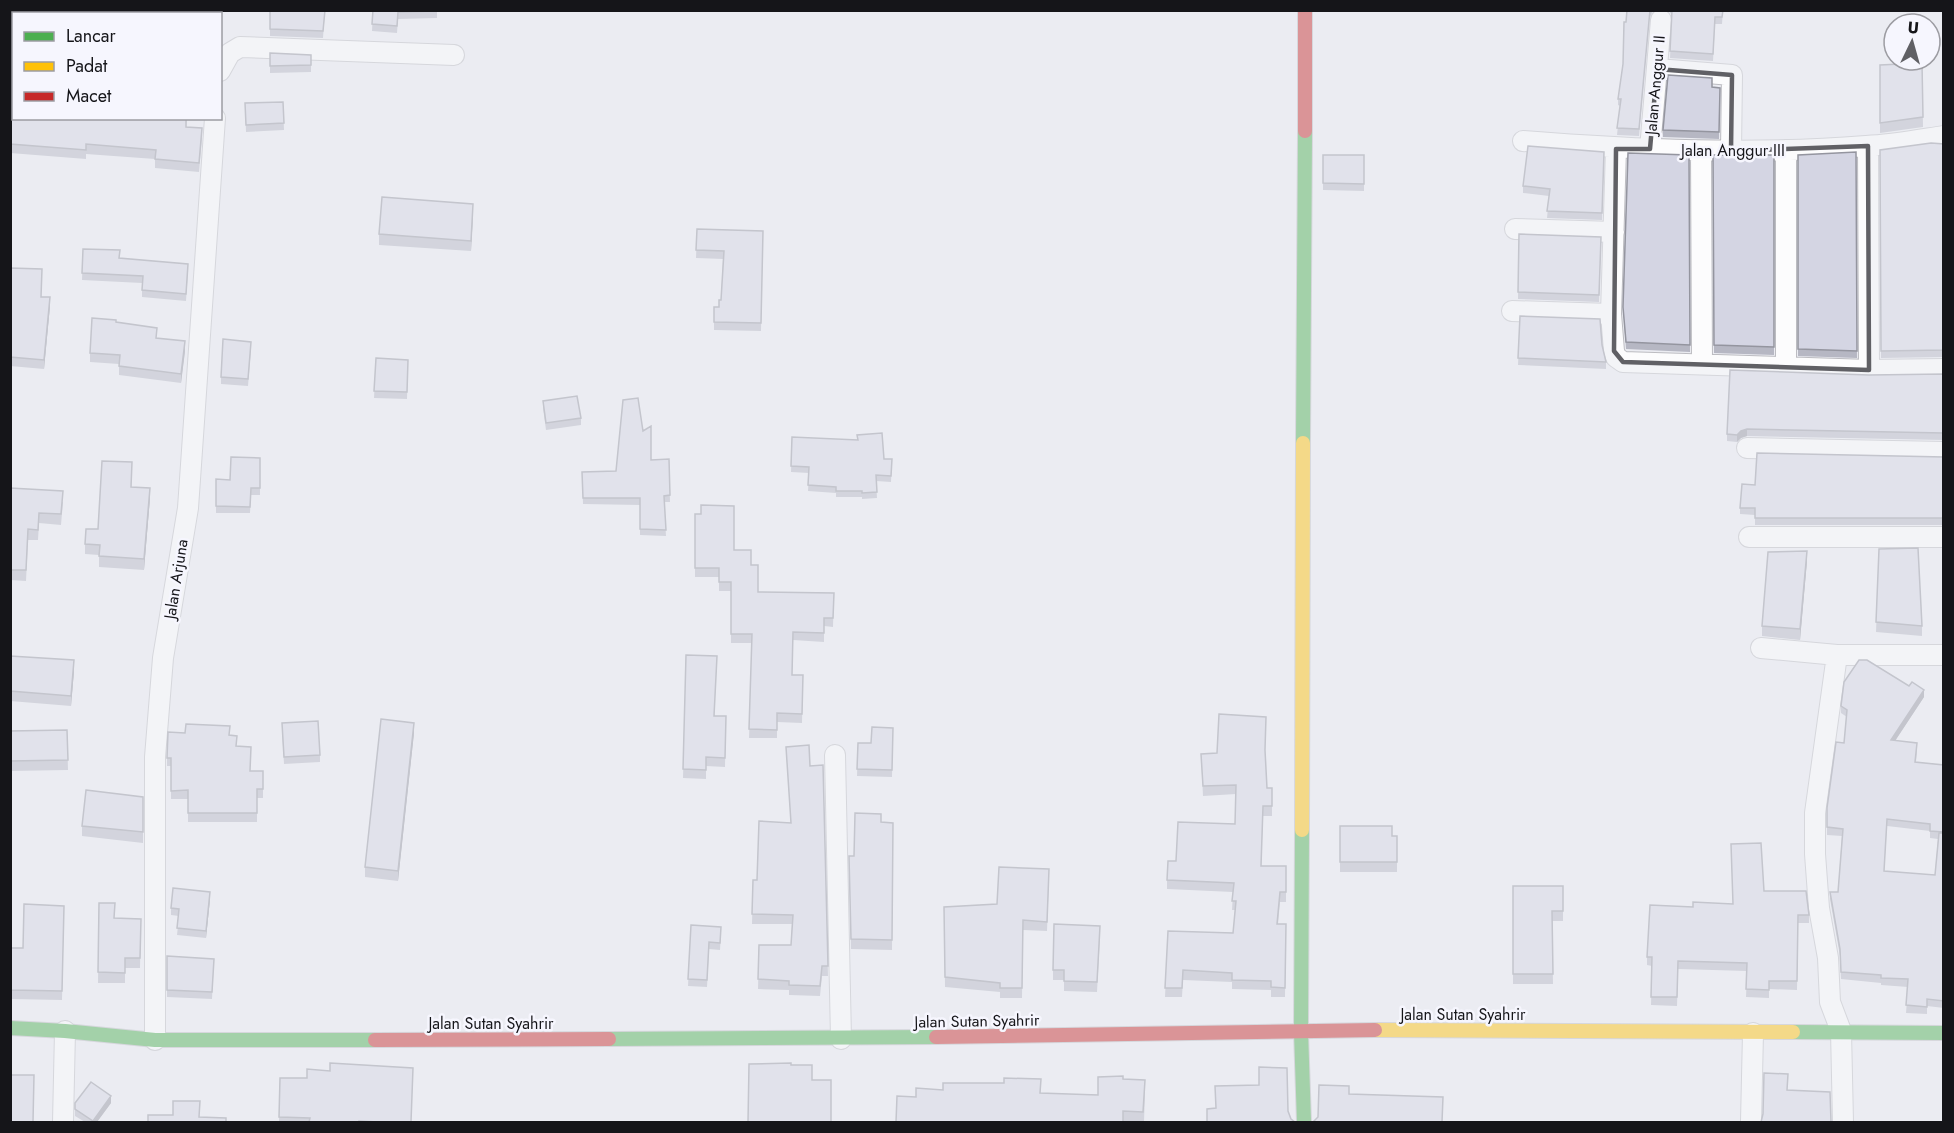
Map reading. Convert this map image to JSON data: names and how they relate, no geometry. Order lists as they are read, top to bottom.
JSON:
{
  "streets": {
    "street": [
      "Jalan Anggur II",
      "Jalan Anggur III",
      "Jalan Arjuna",
      "Jalan Sutan Syahrir"
    ]
  },
  "crossings": [
    ["Jalan Anggur II", "Jalan Anggur III"],
    ["Jalan Arjuna", "Jalan Sutan Syahrir"]
  ],
  "legend": ["Lancar", "Padat", "Macet"],
  "north": "top"
}
